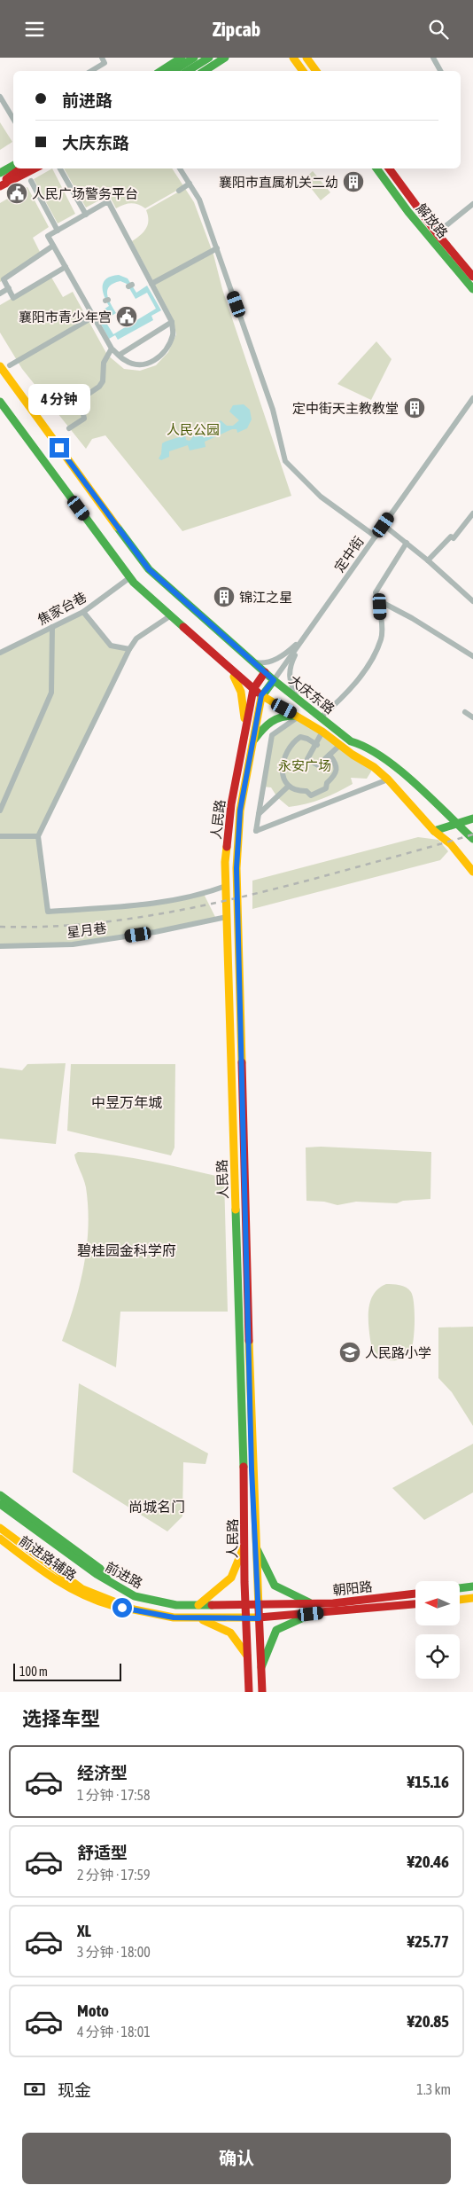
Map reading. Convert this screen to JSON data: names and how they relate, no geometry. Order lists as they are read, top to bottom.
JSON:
{
  "streets": {
    "main road": [
      "解放路",
      "大庆东路",
      "人民路",
      "前进路辅路",
      "前进路",
      "朝阳路"
    ],
    "street": ["定中街", "焦家台巷", "星月巷"]
  },
  "crossings": [
    ["定中街", "大庆东路"],
    ["焦家台巷", "大庆东路"],
    ["大庆东路", "人民路"],
    ["人民路", "星月巷"],
    ["人民路", "前进路"],
    ["人民路", "朝阳路"],
    ["前进路辅路", "前进路"],
    ["前进路", "朝阳路"]
  ],
  "districts": ["中昱万年城", "碧桂园金科学府", "尚城名门"],
  "parks": ["人民公园", "永安广场"],
  "places": {
    "building": ["襄阳市直属机关二幼", "定中街天主教教堂", "锦江之星"],
    "public building": ["人民广场警务平台", "襄阳市青少年宫"],
    "school or university": ["人民路小学"]
  },
  "scale_bar": "100 m",
  "north": "left",
  "page": {
    "header": "Zipcab",
    "banner": ["前进路", "大庆东路"],
    "bubble": "4 分钟",
    "scale": "100 m",
    "heading": "选择车型",
    "list": [
      {
        "name": "经济型",
        "note": "1 分钟 · 17:58",
        "value": "¥15.16"
      },
      {
        "name": "舒适型",
        "note": "2 分钟 · 17:59",
        "value": "¥20.46"
      },
      {
        "name": "XL",
        "note": "3 分钟 · 18:00",
        "value": "¥25.77"
      },
      {
        "name": "Moto",
        "note": "4 分钟 · 18:01",
        "value": "¥20.85"
      }
    ],
    "pay": ["现金", "1.3 km"],
    "buttons": "确认"
  }
}
